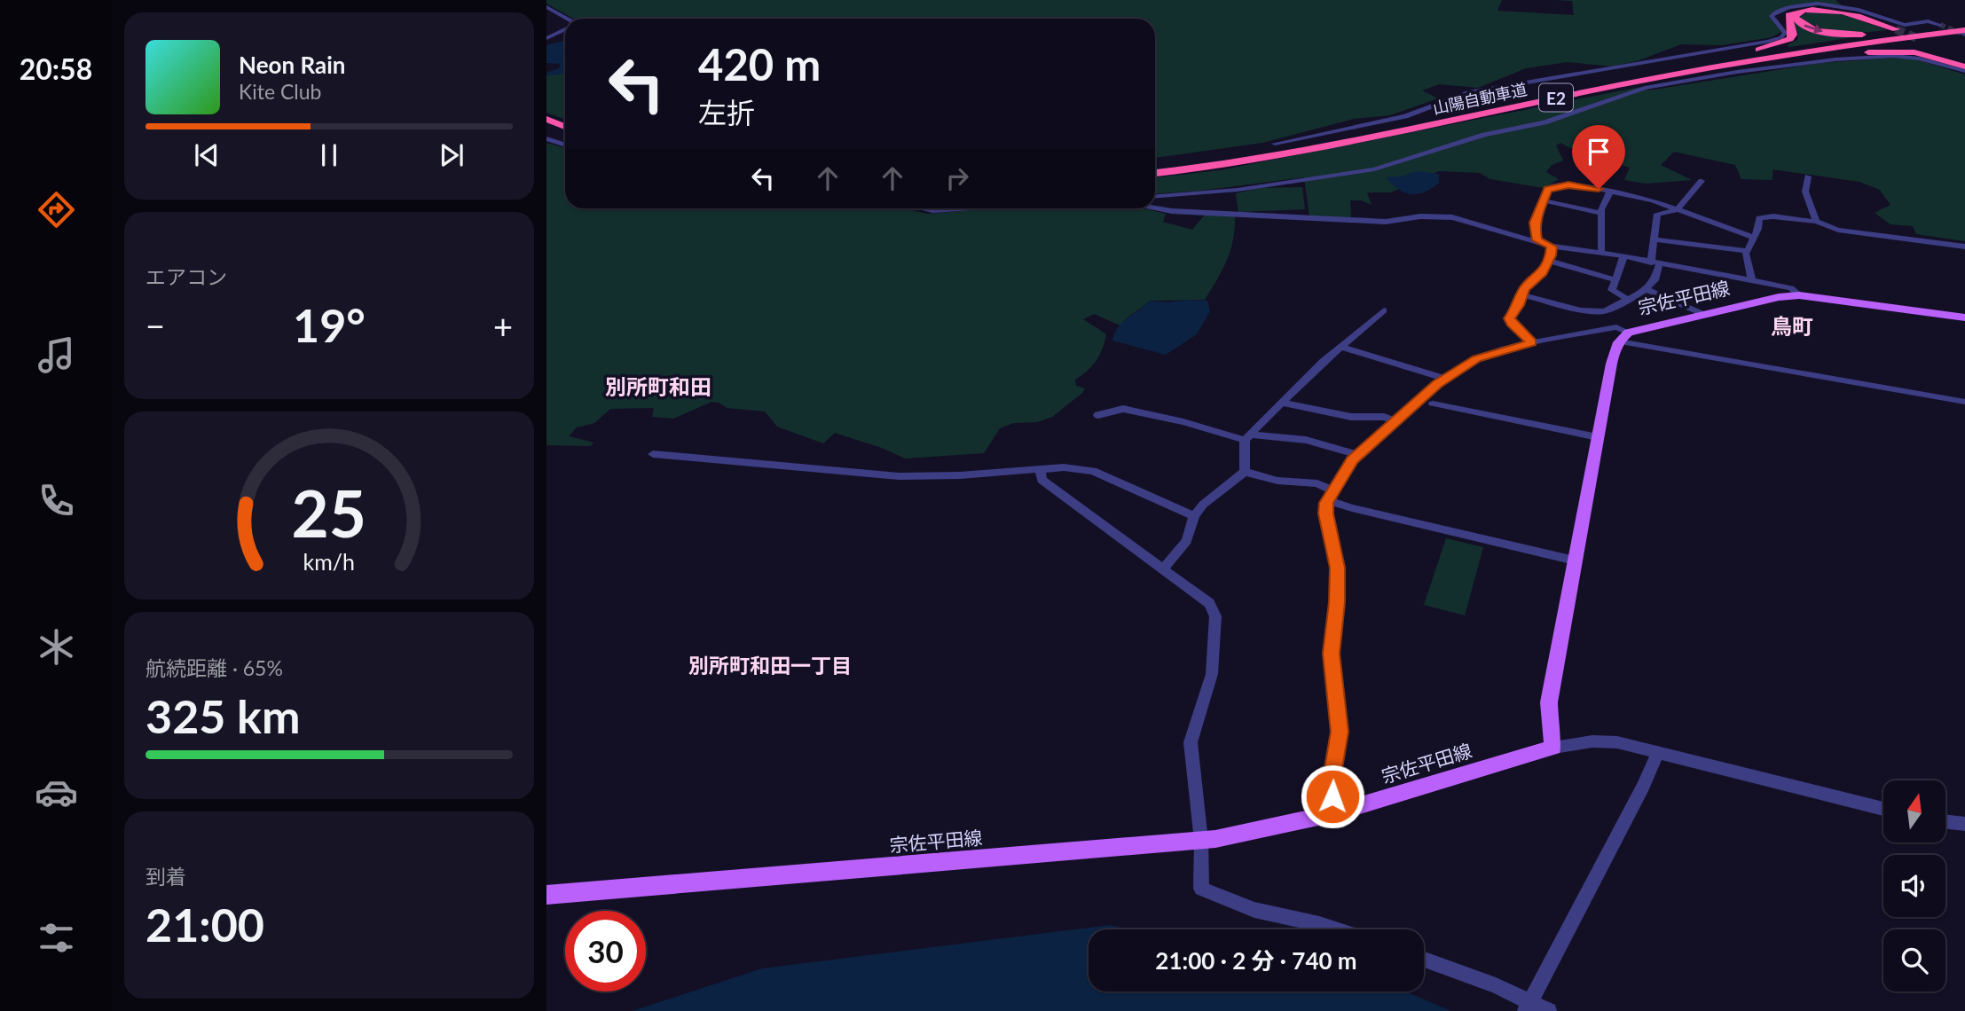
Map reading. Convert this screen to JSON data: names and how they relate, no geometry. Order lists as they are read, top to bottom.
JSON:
{
  "streets": {
    "highway": ["E2", "山陽自動車道"],
    "main road": ["宗佐平田線"]
  },
  "districts": ["鳥町", "別所町和田", "別所町和田一丁目"],
  "north": "top",
  "page": {
    "tabs": "20:58",
    "turn": ["420 m", "左折"],
    "song": ["Neon Rain", "Kite Club"],
    "tile": [
      "エアコン",
      ["航続距離 · 65%", "325 km"],
      ["到着", "21:00"]
    ],
    "heat": ["−", "19°", "+"],
    "limit": "30",
    "trip": "21:00 · 2 分 · 740 m",
    "gauge": ["25", "km/h"]
  }
}
